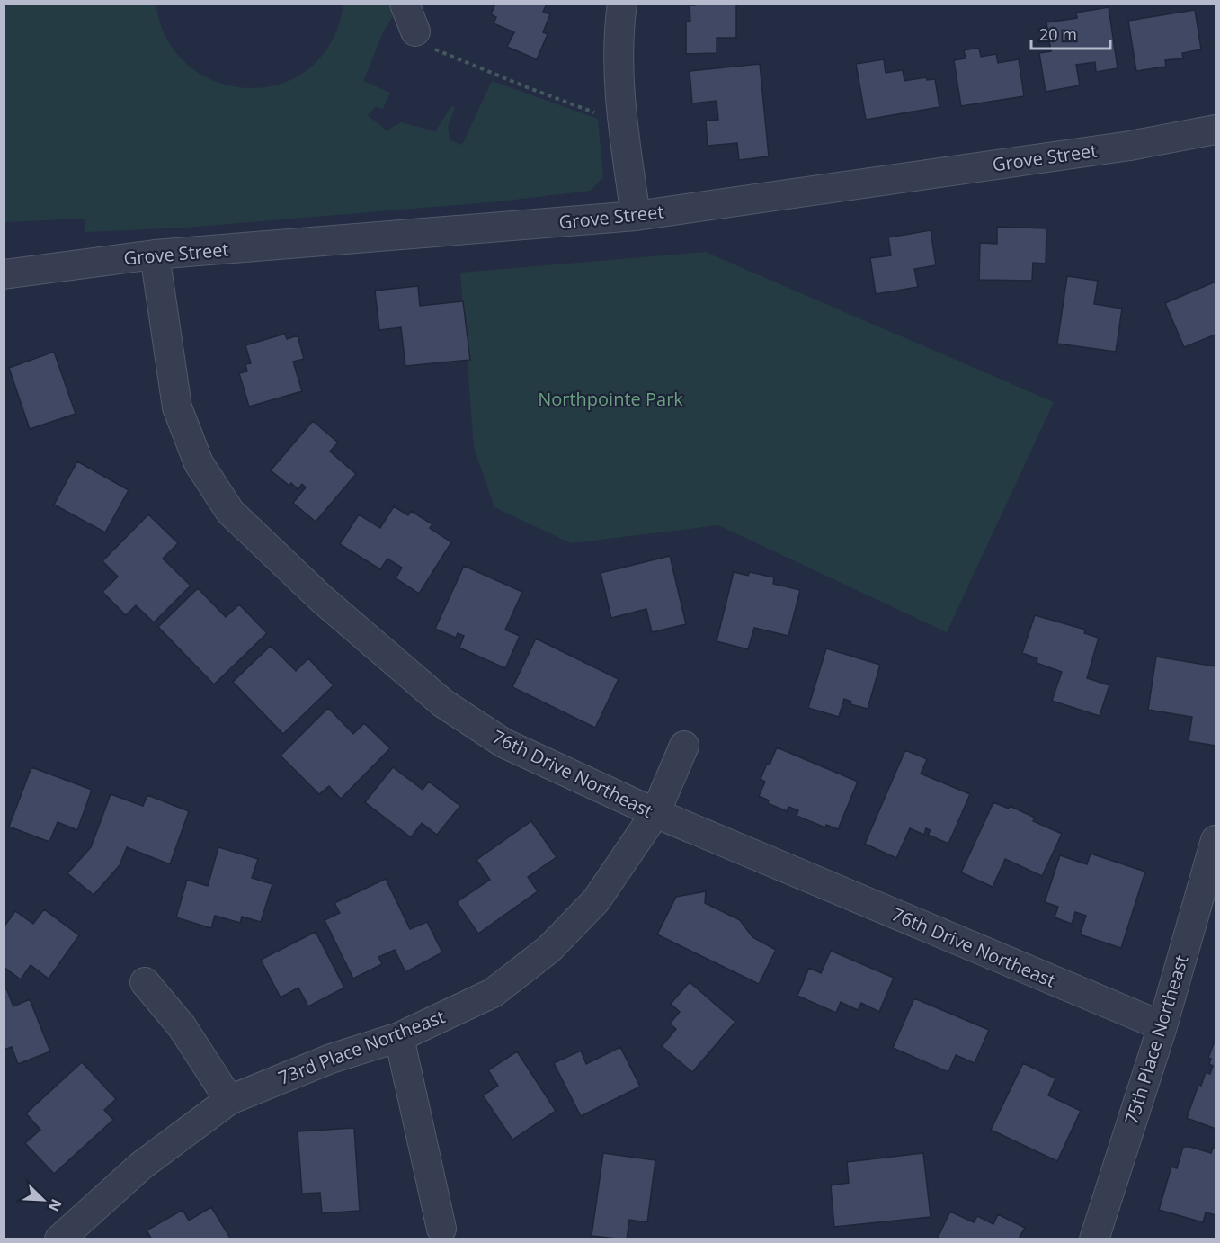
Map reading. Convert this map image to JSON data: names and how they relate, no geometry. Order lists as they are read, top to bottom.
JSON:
{
  "streets": {
    "street": [
      "Grove Street",
      "76th Drive Northeast",
      "75th Place Northeast",
      "73rd Place Northeast"
    ]
  },
  "crossings": [
    ["Grove Street", "76th Drive Northeast"],
    ["76th Drive Northeast", "75th Place Northeast"],
    ["76th Drive Northeast", "73rd Place Northeast"]
  ],
  "parks": ["Northpointe Park"],
  "scale_bar": "20 m",
  "north": "bottom right"
}
